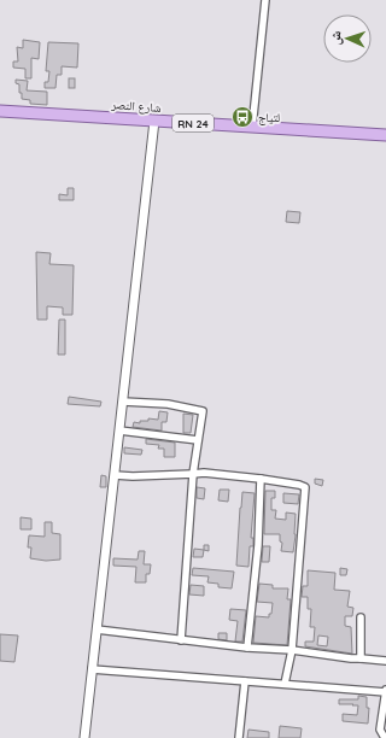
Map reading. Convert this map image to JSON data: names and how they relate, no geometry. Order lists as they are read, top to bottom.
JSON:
{
  "streets": {
    "main road": ["شارع النصر", "RN 24"]
  },
  "places": {
    "bus stop": ["لتياج"]
  },
  "north": "left"
}
